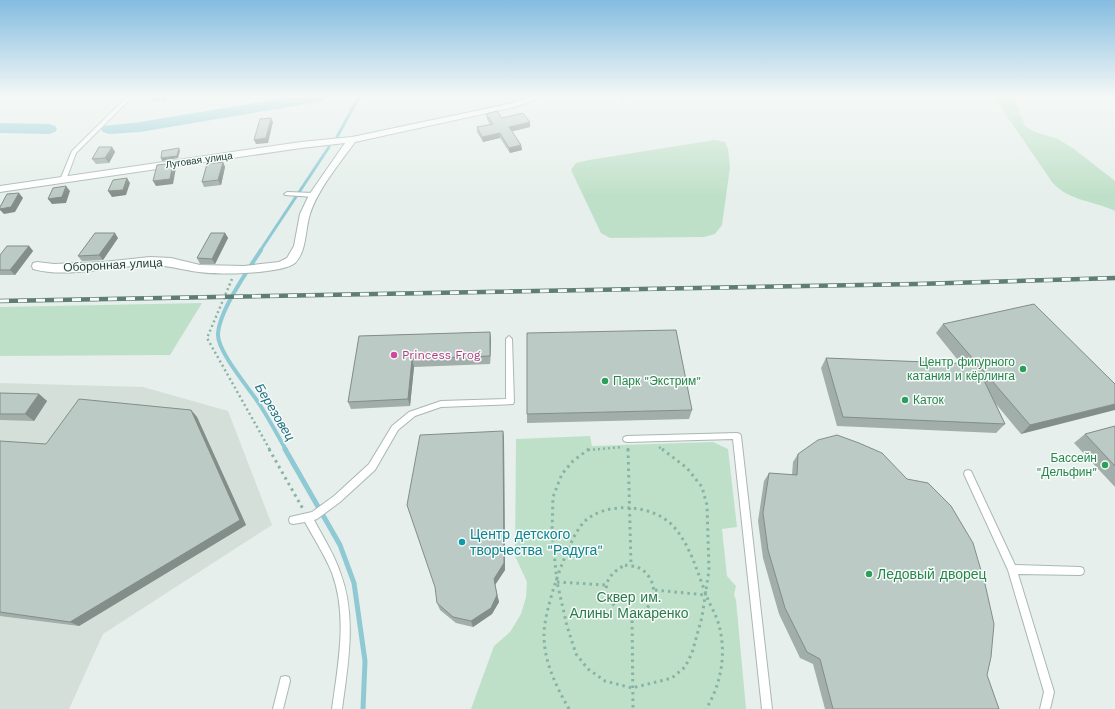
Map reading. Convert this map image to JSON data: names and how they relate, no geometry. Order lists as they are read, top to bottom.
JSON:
{
  "streets": {
    "street": ["Луговая улица", "Оборонная улица"]
  },
  "crossings": [
    ["Луговая улица", "Оборонная улица"]
  ],
  "water": ["Березовец"],
  "parks": ["Сквер им. Алины Макаренко"],
  "places": [
    "Princess Frog",
    "Центр фигурного катания и кёрлинга",
    "Парк \"Экстрим\"",
    "Каток",
    "Бассейн \"Дельфин\"",
    "Центр детского творчества \"Радуга\"",
    "Ледовый дворец"
  ]
}
